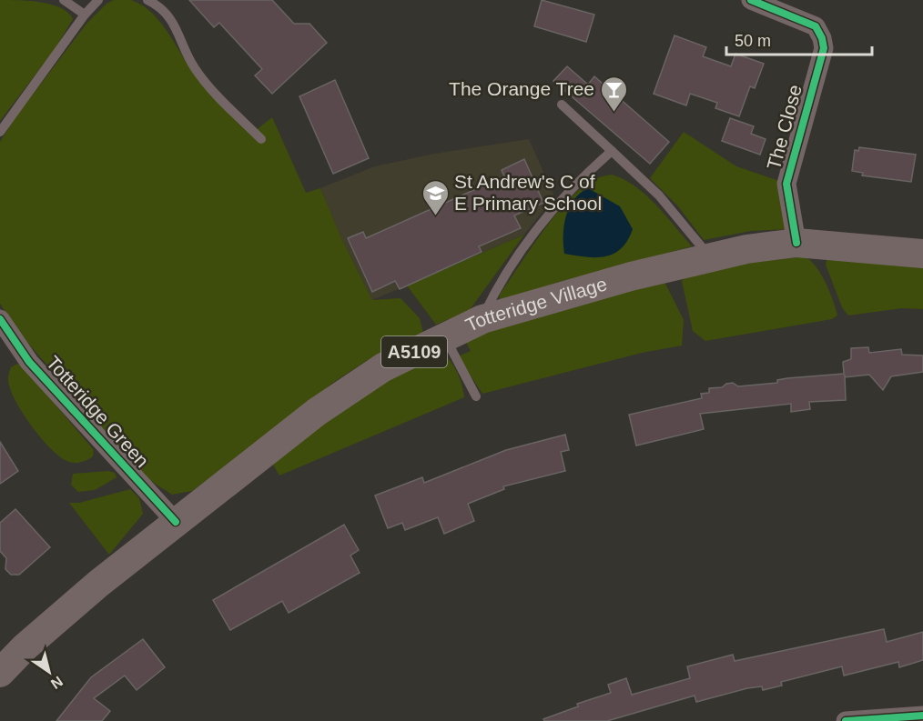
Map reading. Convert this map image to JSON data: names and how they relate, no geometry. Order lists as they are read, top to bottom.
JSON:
{
  "streets": {
    "main road": ["Totteridge Village", "A5109"],
    "street": ["The Close", "Totteridge Green"]
  },
  "crossings": [
    ["The Close", "Totteridge Village"],
    ["Totteridge Village", "Totteridge Green"]
  ],
  "places": {
    "bar": ["The Orange Tree"],
    "school or university": ["St Andrew's C of E Primary School"]
  },
  "scale_bar": "50 m",
  "north": "bottom right"
}
